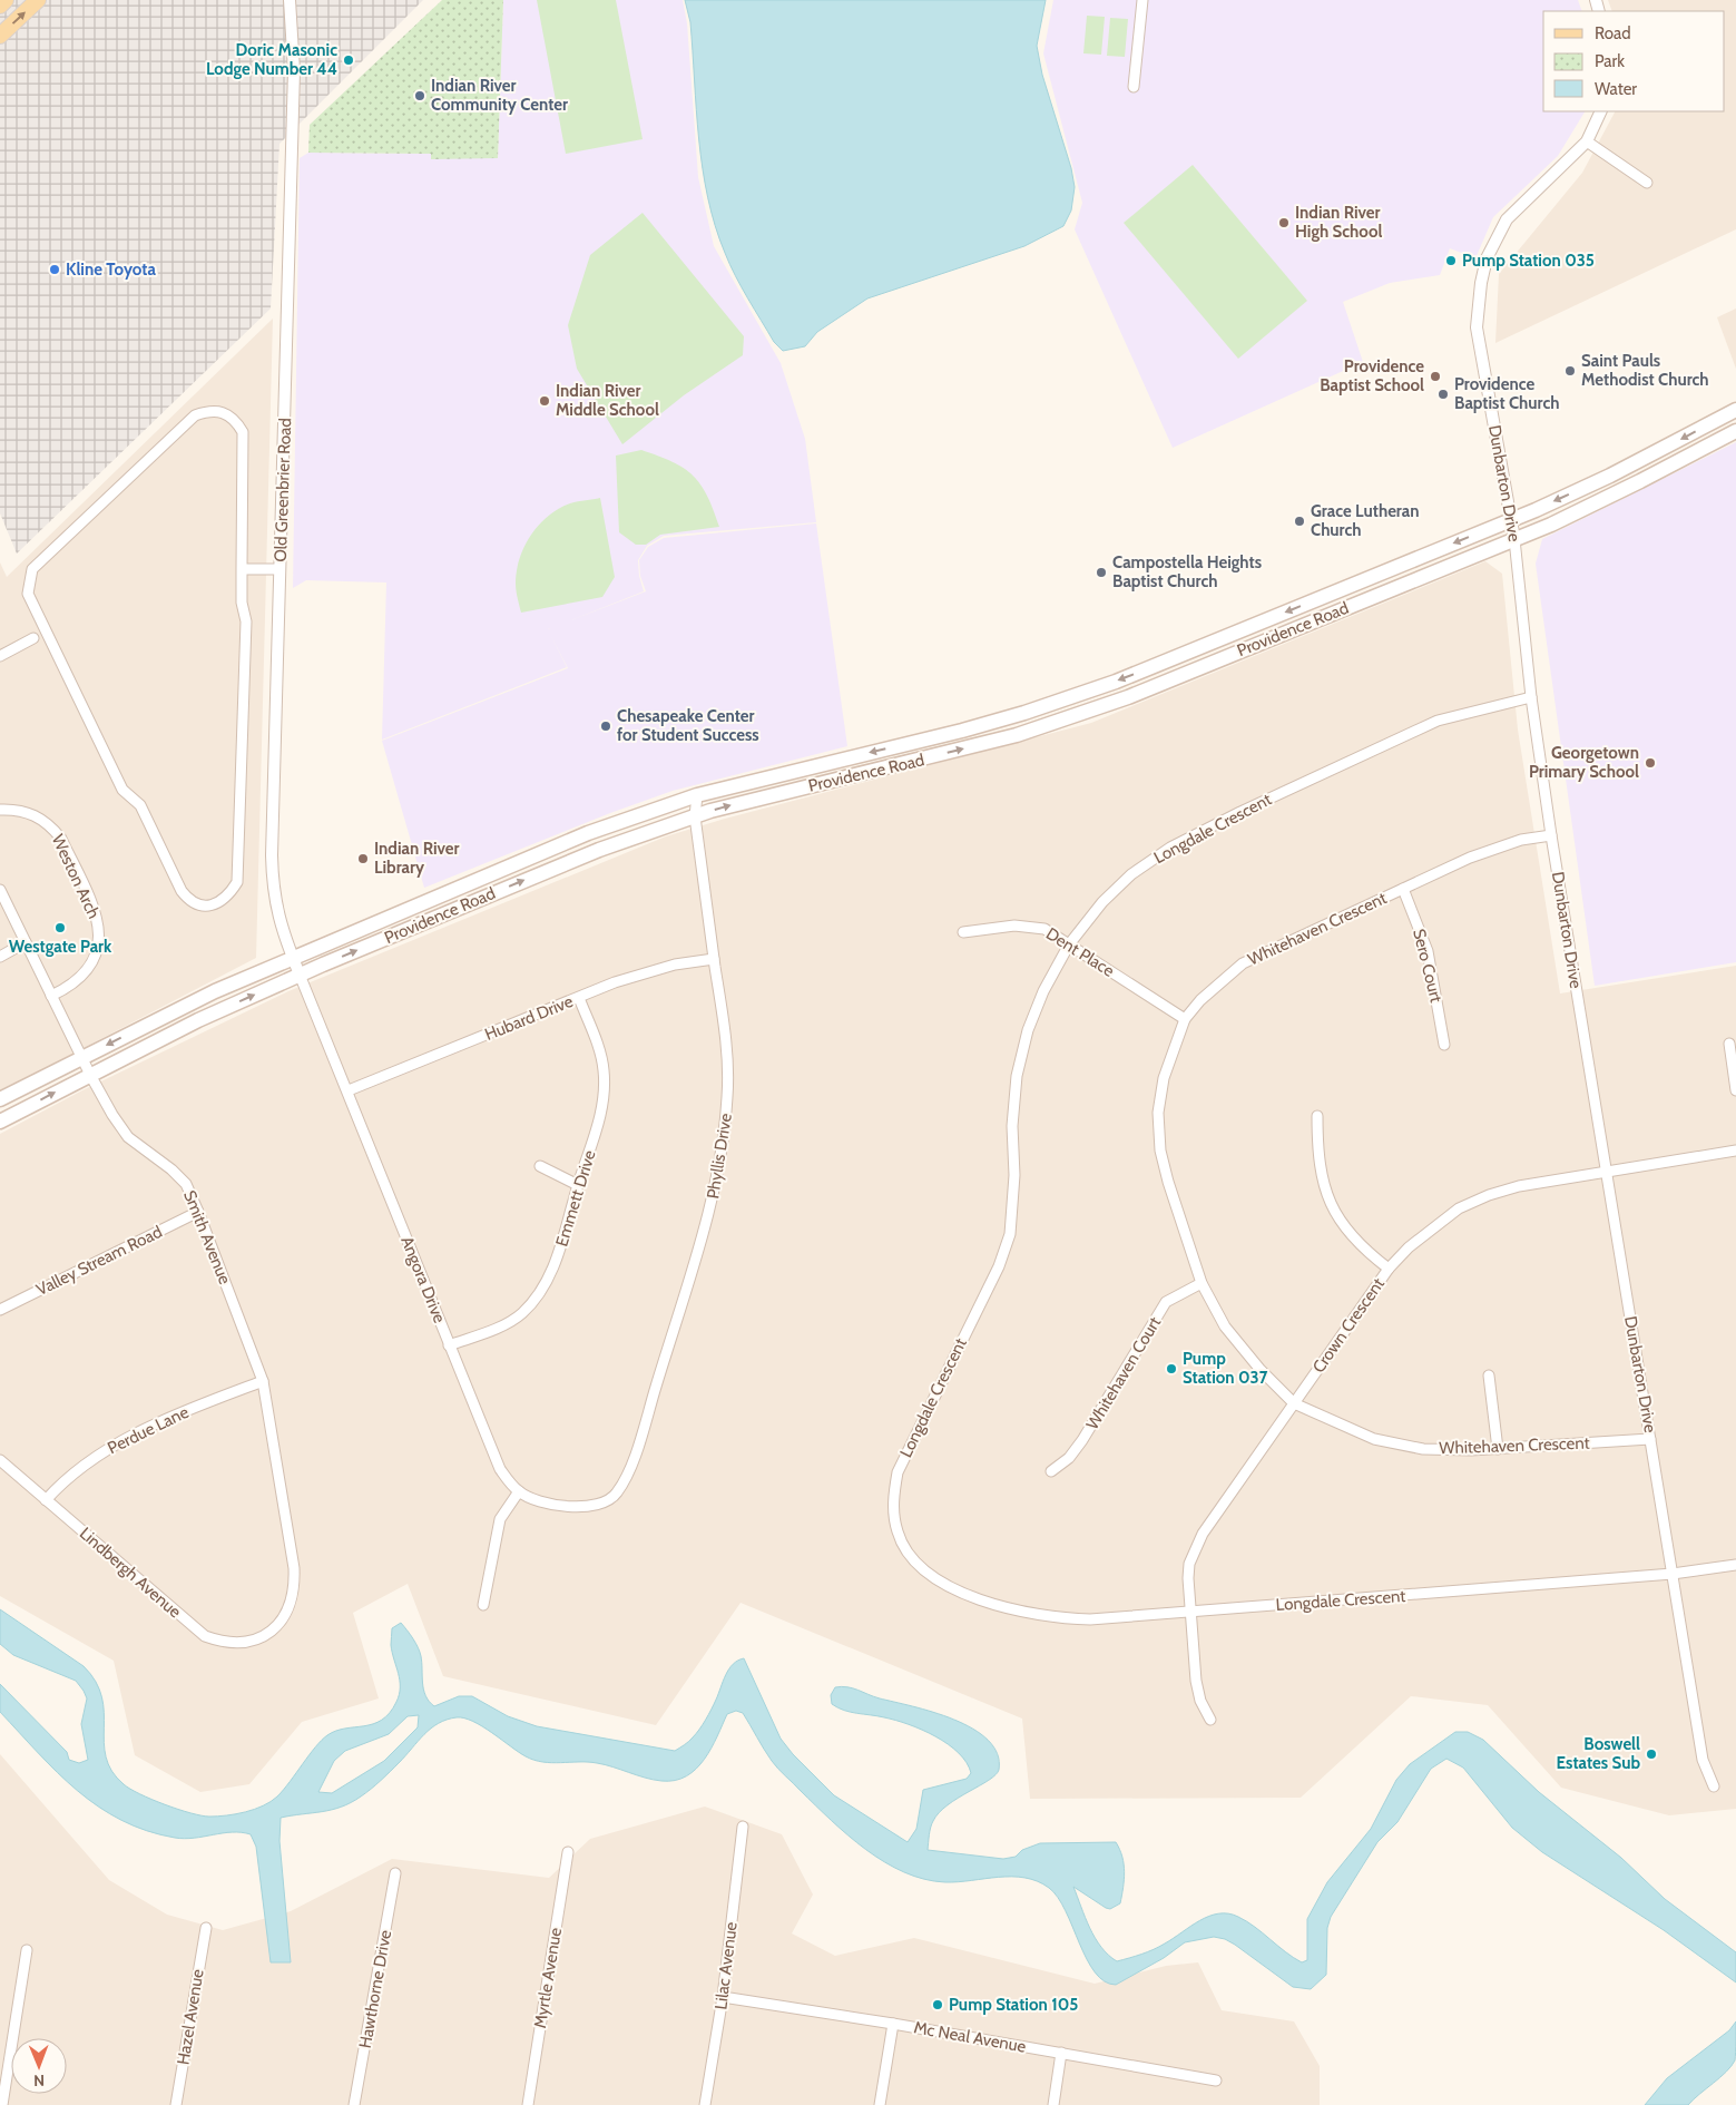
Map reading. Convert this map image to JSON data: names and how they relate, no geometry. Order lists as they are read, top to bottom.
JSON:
{
  "streets": {
    "main road": ["Providence Road"],
    "street": [
      "Dunbarton Drive",
      "Old Greenbrier Road",
      "Longdale Crescent",
      "Weston Arch",
      "Whitehaven Crescent",
      "Dent Place",
      "Sero Court",
      "Hubard Drive",
      "Phyllis Drive",
      "Emmett Drive",
      "Smith Avenue",
      "Valley Stream Road",
      "Angora Drive",
      "Crown Crescent",
      "Whitehaven Court",
      "Perdue Lane",
      "Lindbergh Avenue",
      "Lilac Avenue",
      "Myrtle Avenue",
      "Hawthorne Drive",
      "Hazel Avenue",
      "Mc Neal Avenue"
    ]
  },
  "crossings": [
    ["Dunbarton Drive", "Providence Road"],
    ["Dunbarton Drive", "Longdale Crescent"],
    ["Dunbarton Drive", "Whitehaven Crescent"],
    ["Dunbarton Drive", "Crown Crescent"],
    ["Old Greenbrier Road", "Providence Road"],
    ["Old Greenbrier Road", "Angora Drive"],
    ["Providence Road", "Phyllis Drive"],
    ["Providence Road", "Smith Avenue"],
    ["Providence Road", "Angora Drive"],
    ["Longdale Crescent", "Dent Place"],
    ["Longdale Crescent", "Crown Crescent"],
    ["Weston Arch", "Smith Avenue"],
    ["Whitehaven Crescent", "Dent Place"],
    ["Whitehaven Crescent", "Sero Court"],
    ["Whitehaven Crescent", "Crown Crescent"],
    ["Whitehaven Crescent", "Whitehaven Court"],
    ["Hubard Drive", "Phyllis Drive"],
    ["Hubard Drive", "Emmett Drive"],
    ["Hubard Drive", "Angora Drive"],
    ["Phyllis Drive", "Angora Drive"],
    ["Emmett Drive", "Angora Drive"],
    ["Smith Avenue", "Valley Stream Road"],
    ["Smith Avenue", "Perdue Lane"],
    ["Smith Avenue", "Lindbergh Avenue"],
    ["Perdue Lane", "Lindbergh Avenue"],
    ["Lilac Avenue", "Mc Neal Avenue"]
  ],
  "places": [
    "Doric Masonic Lodge Number 44",
    "Indian River Community Center",
    "Indian River High School",
    "Pump Station 035",
    "Kline Toyota",
    "Saint Pauls Methodist Church",
    "Providence Baptist School",
    "Providence Baptist Church",
    "Indian River Middle School",
    "Grace Lutheran Church",
    "Campostella Heights Baptist Church",
    "Chesapeake Center for Student Success",
    "Georgetown Primary School",
    "Indian River Library",
    "Westgate Park",
    "Pump Station 037",
    "Boswell Estates Sub",
    "Pump Station 105"
  ],
  "legend": ["Road", "Park", "Water"],
  "north": "bottom"
}
